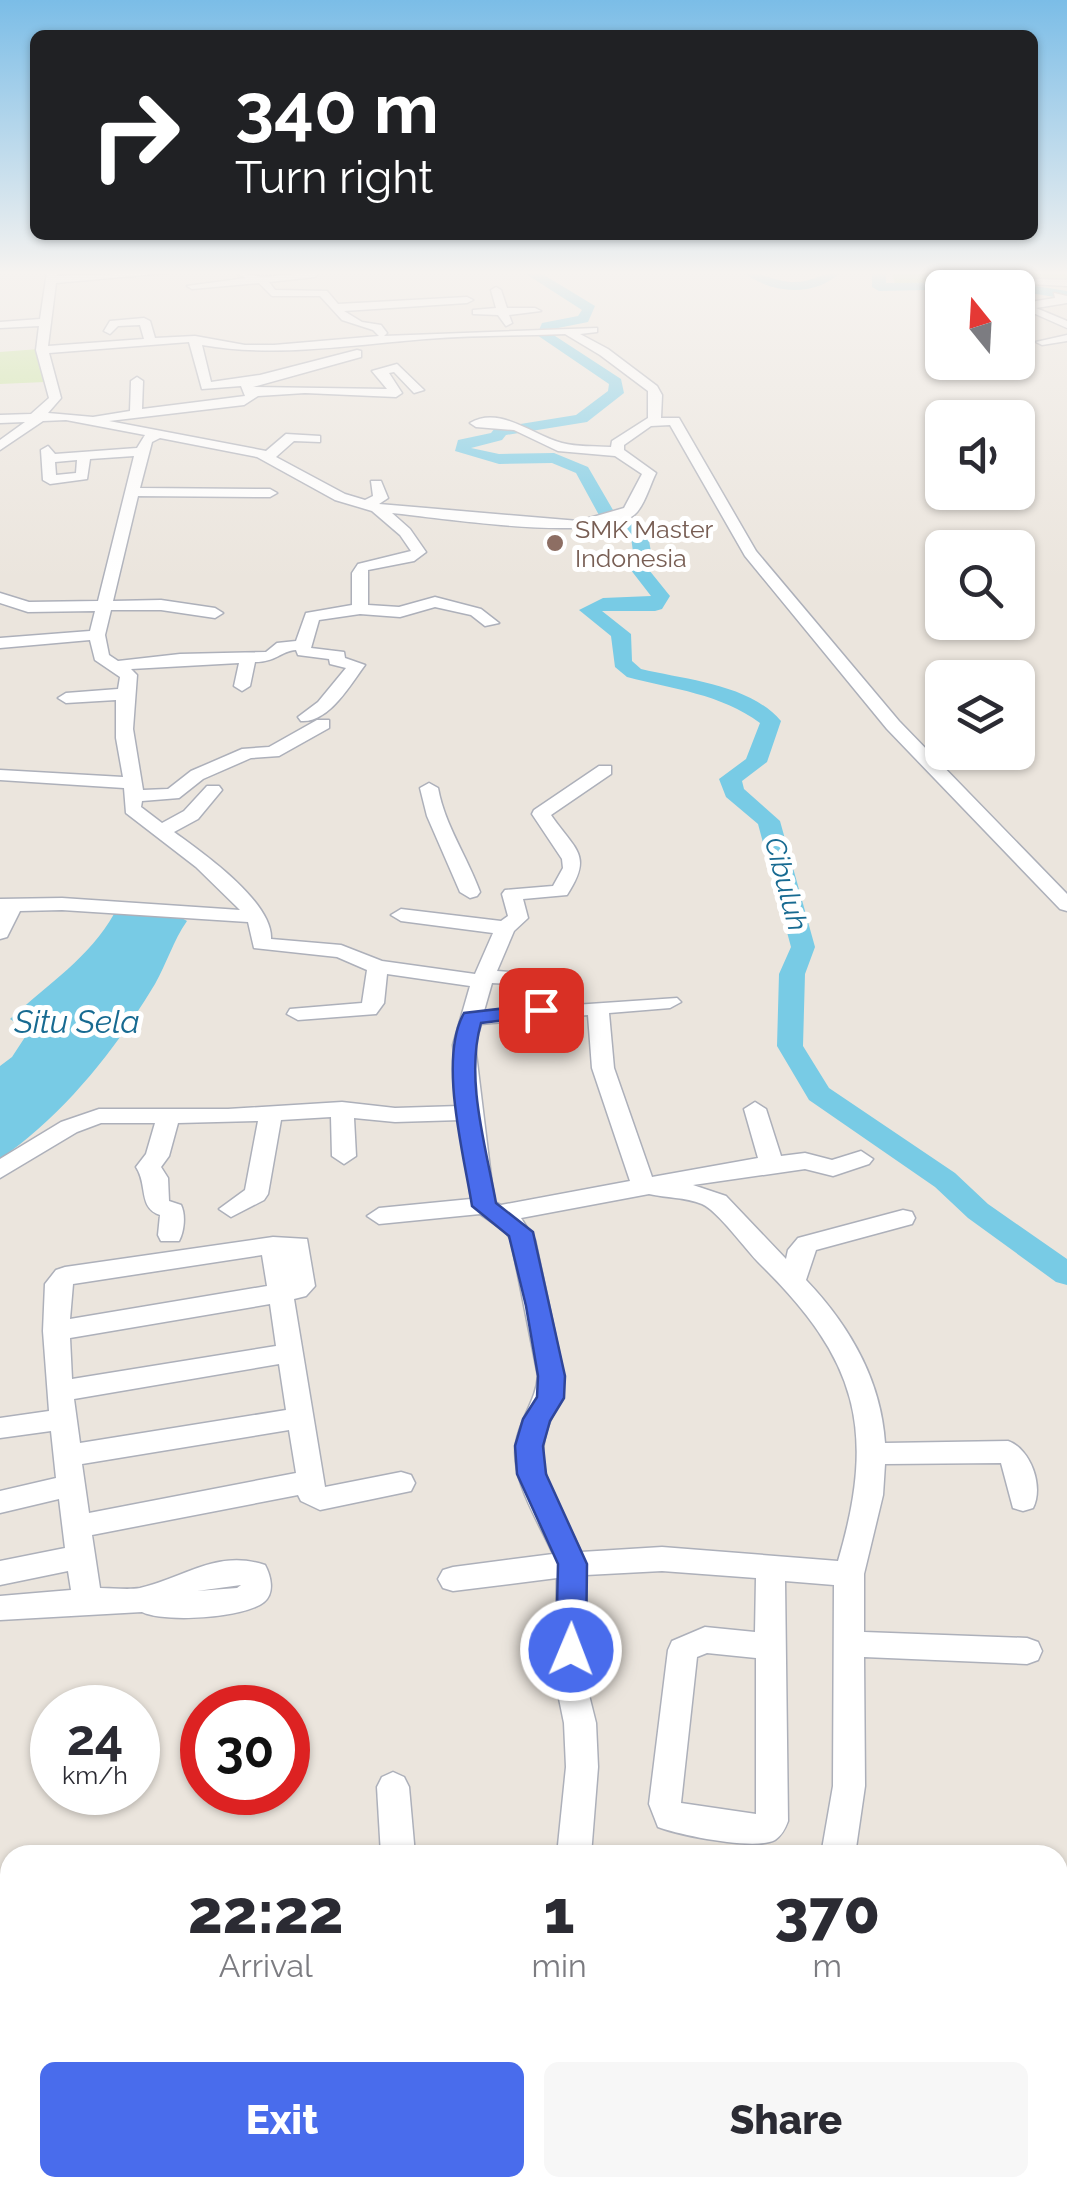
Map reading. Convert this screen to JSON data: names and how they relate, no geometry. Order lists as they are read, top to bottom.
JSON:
{
  "water": ["Cibuluh", "Situ Sela"],
  "places": ["SMK Master Indonesia"],
  "north": "top",
  "page": {
    "turn": ["340 m", "Turn right"],
    "speed": "24 km/h",
    "limit": "30",
    "eta": [
      "22:22",
      "Arrival",
      "1",
      "min",
      "370",
      "m"
    ],
    "buttons": ["Exit", "Share"]
  }
}
